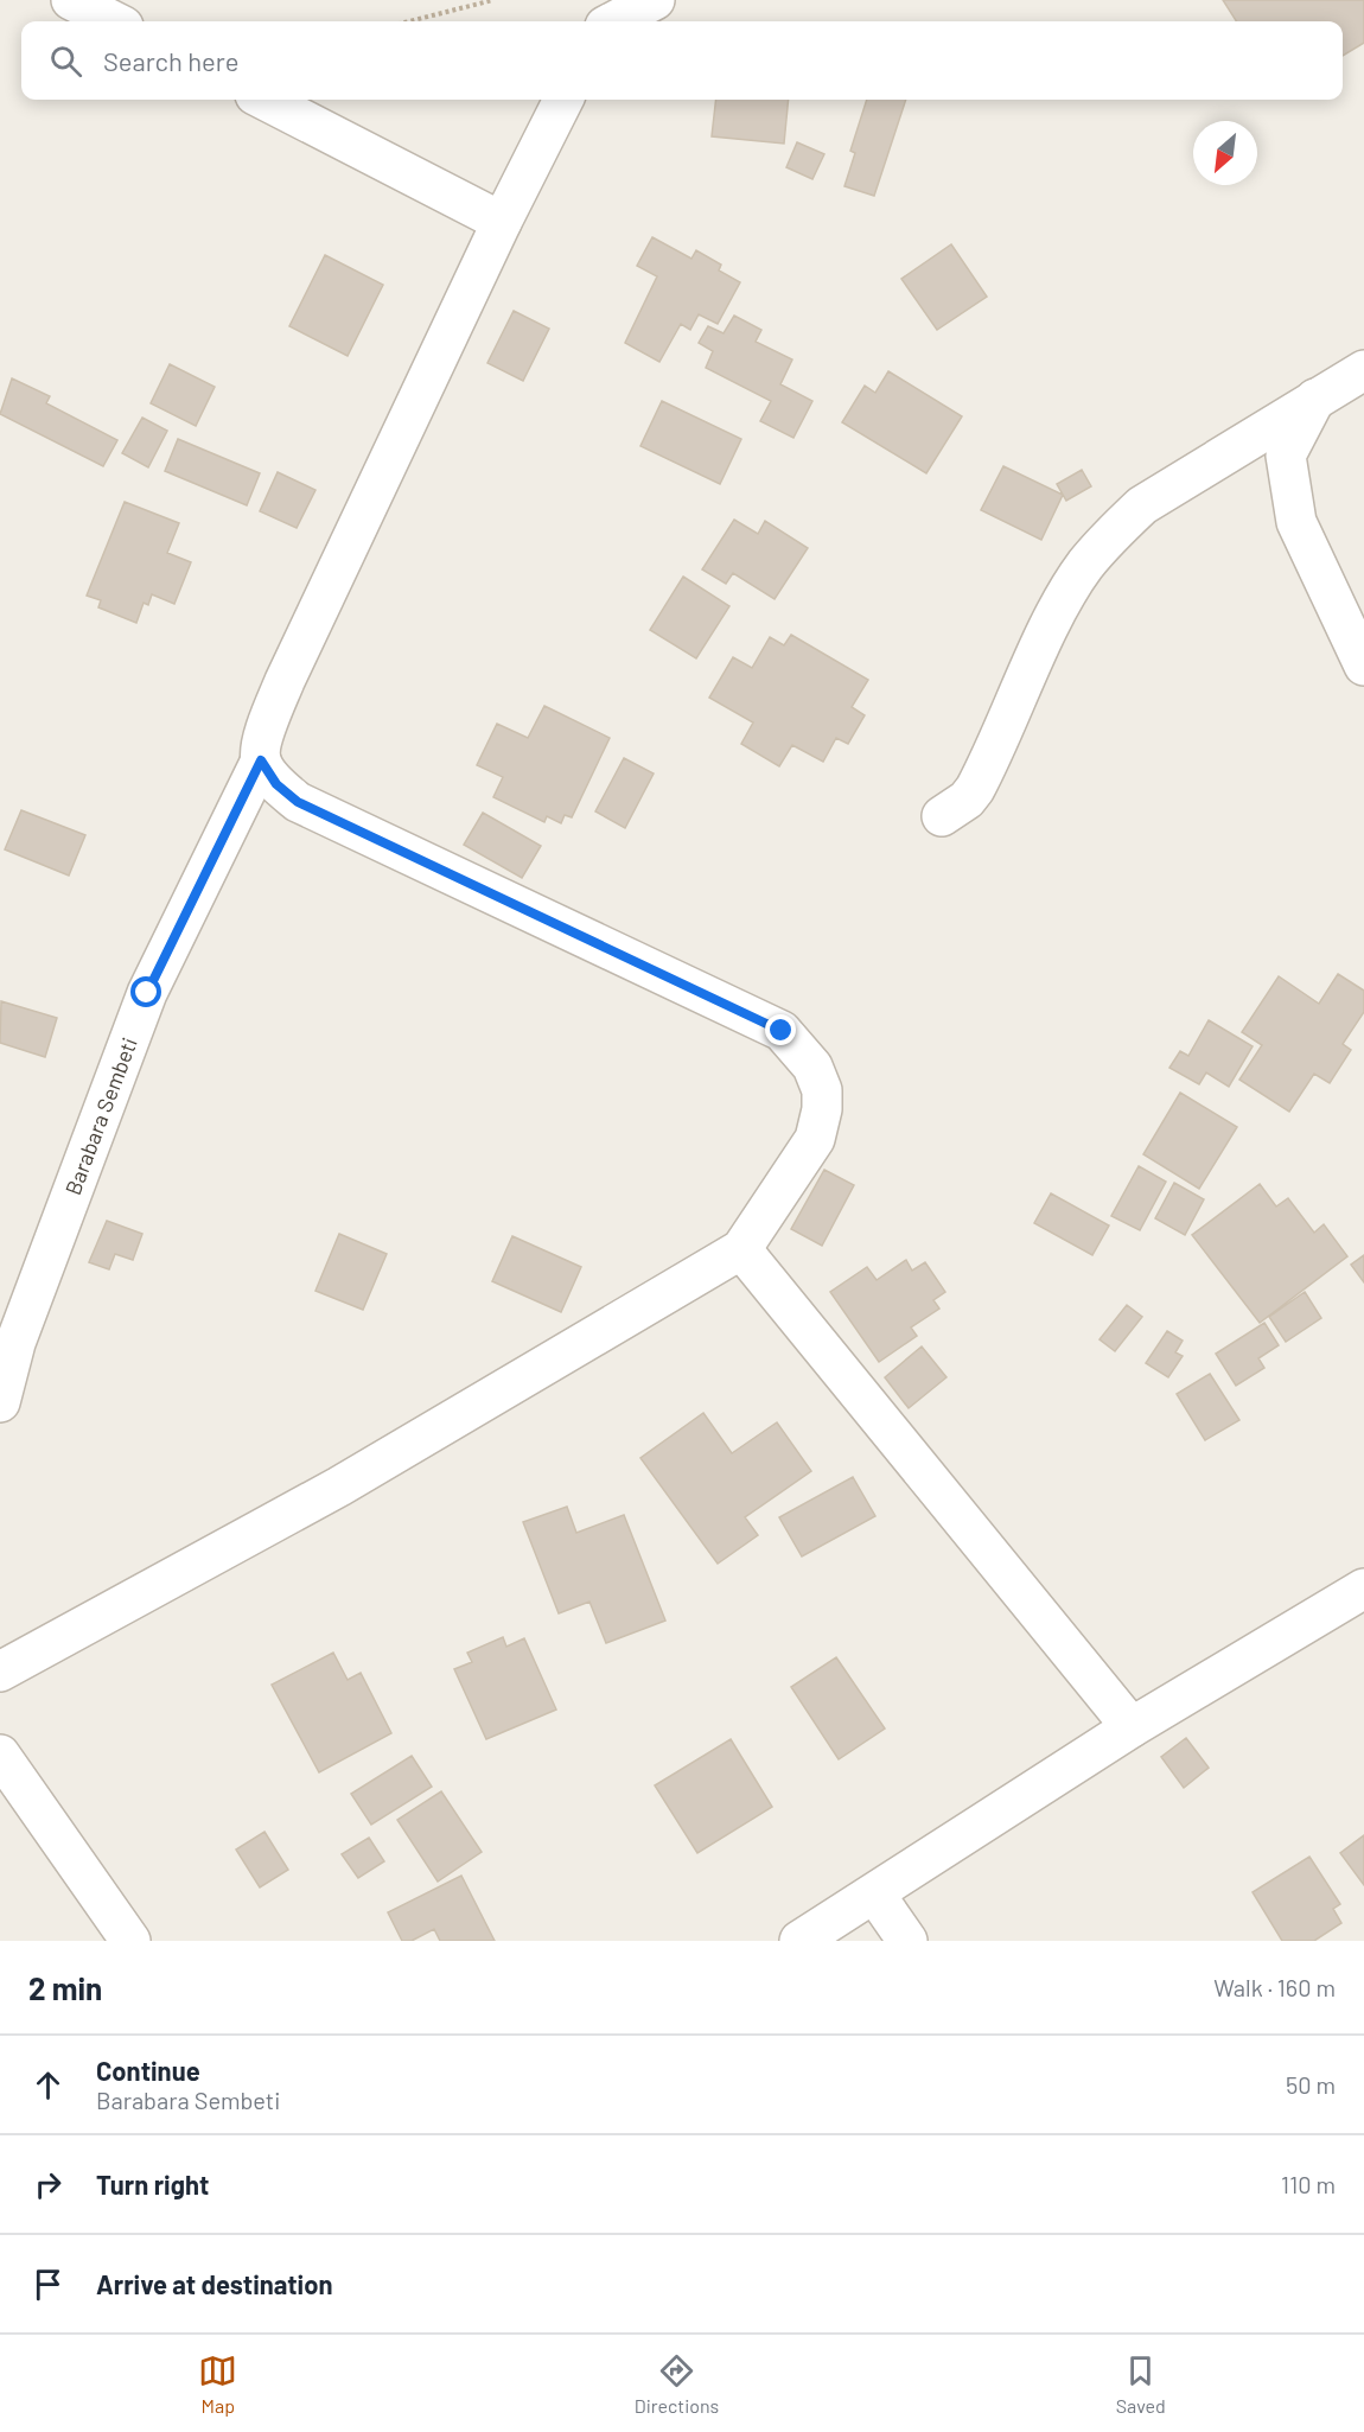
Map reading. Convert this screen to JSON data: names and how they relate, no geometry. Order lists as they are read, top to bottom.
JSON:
{
  "streets": {
    "street": ["Barabara Sembeti"]
  },
  "north": "bottom left",
  "page": {
    "search": "Search here",
    "heading": ["2 min", "Walk · 160 m"],
    "list": [
      ["Continue", "Barabara Sembeti", "50 m"],
      ["Turn right", "110 m"],
      "Arrive at destination"
    ],
    "nav": ["Map", "Directions", "Saved"]
  }
}
